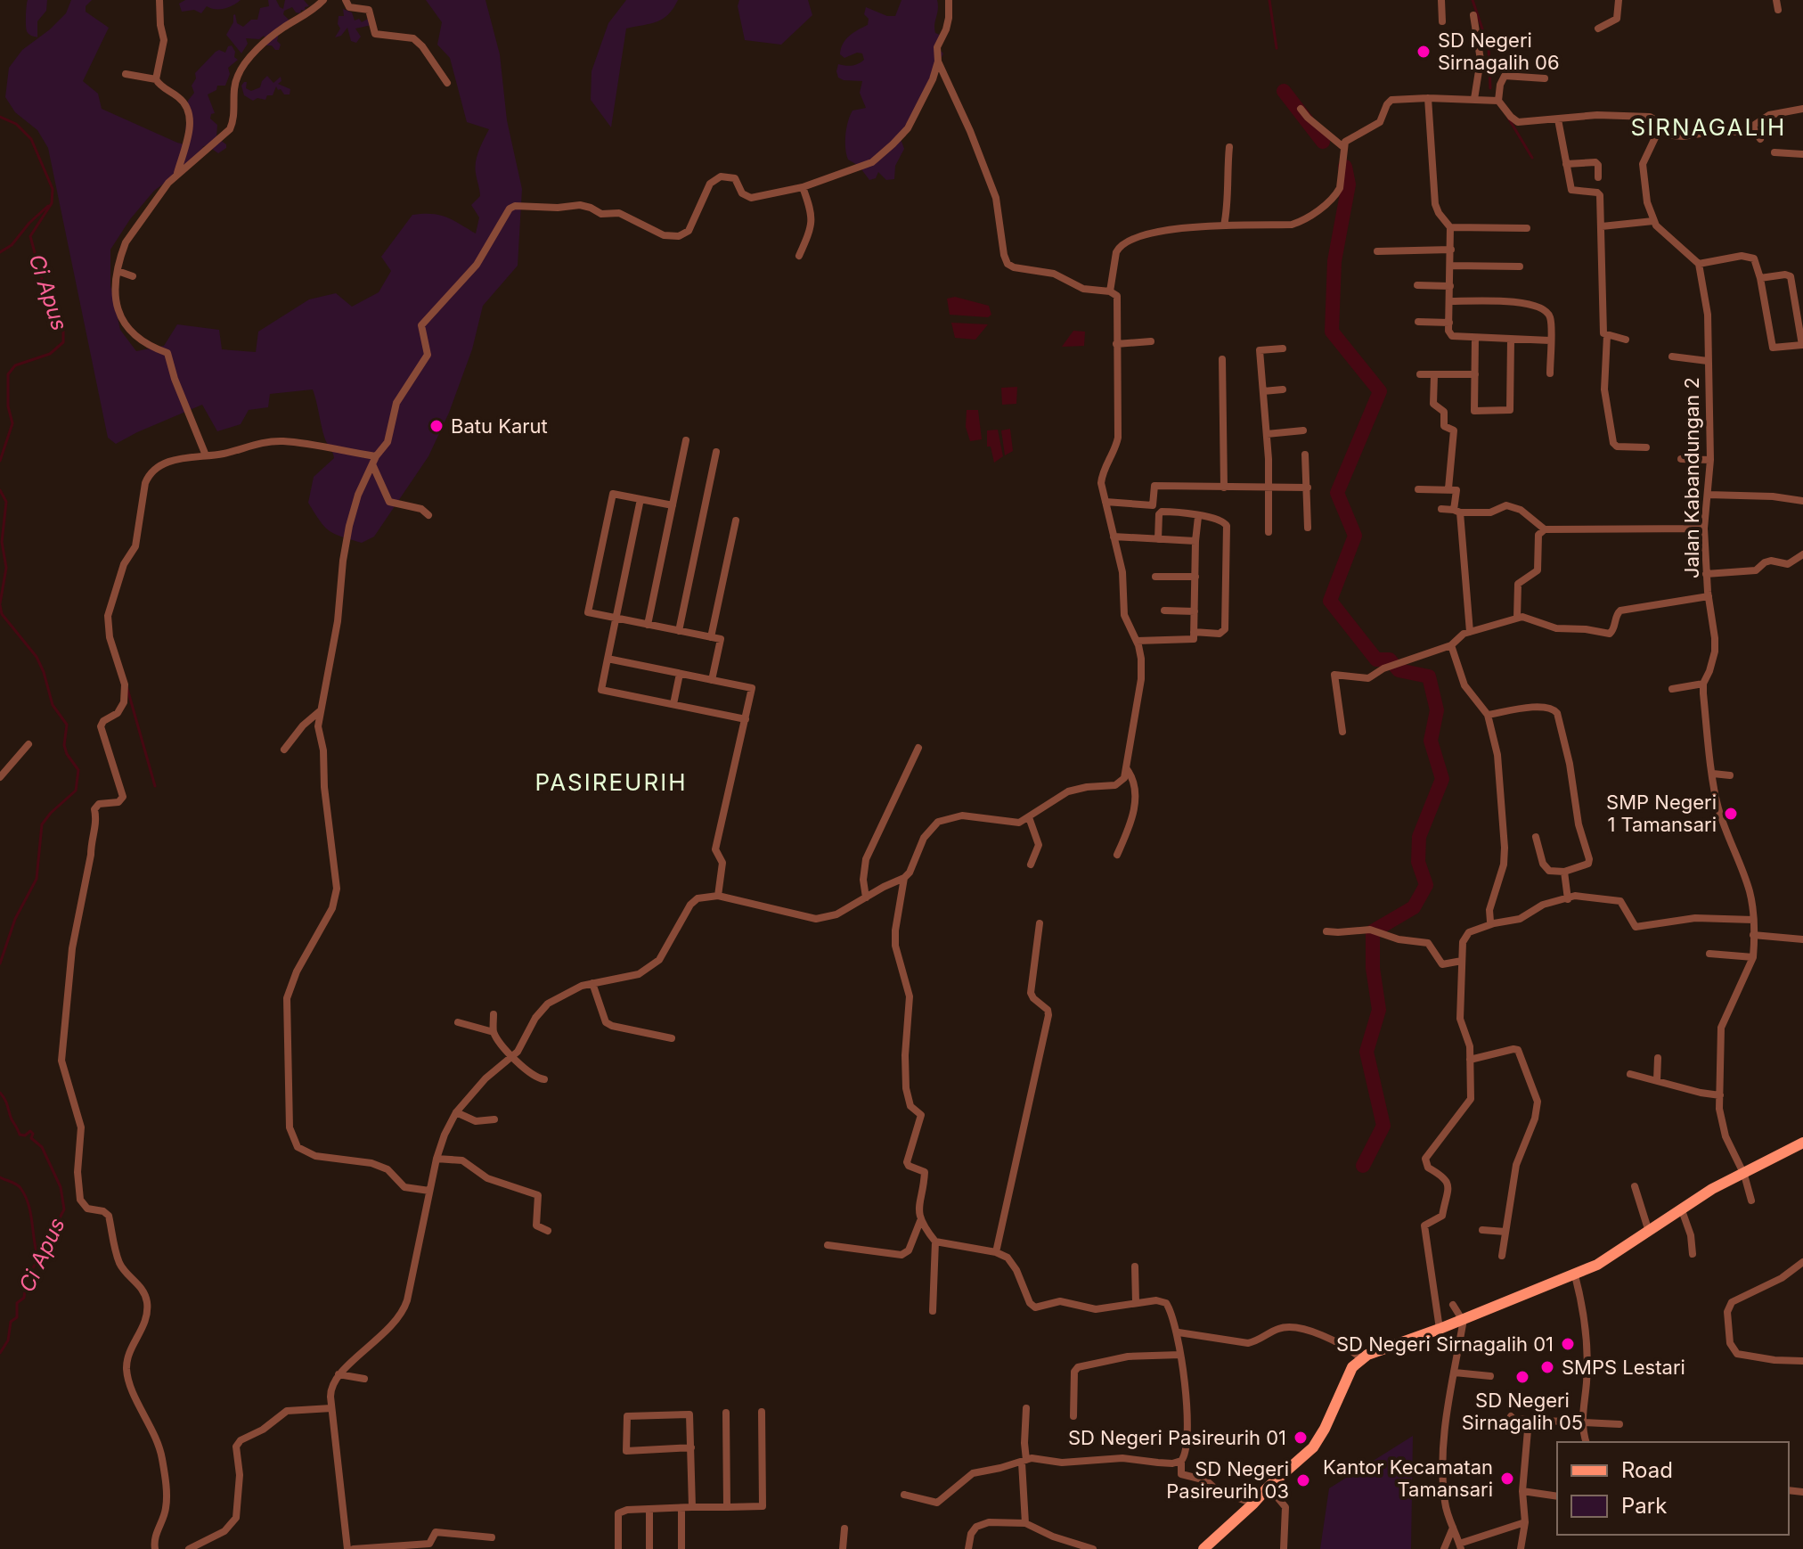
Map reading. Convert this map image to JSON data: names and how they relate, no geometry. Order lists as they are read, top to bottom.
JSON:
{
  "streets": {
    "street": ["Jalan Kabandungan 2"]
  },
  "districts": ["SIRNAGALIH", "PASIREURIH"],
  "water": ["Ci Apus"],
  "places": [
    "SD Negeri Sirnagalih 06",
    "Batu Karut",
    "SMP Negeri 1 Tamansari",
    "SD Negeri Sirnagalih 01",
    "SMPS Lestari",
    "SD Negeri Sirnagalih 05",
    "SD Negeri Pasireurih 01",
    "Kantor Kecamatan Tamansari",
    "SD Negeri Pasireurih 03"
  ],
  "legend": ["Road", "Park"]
}
